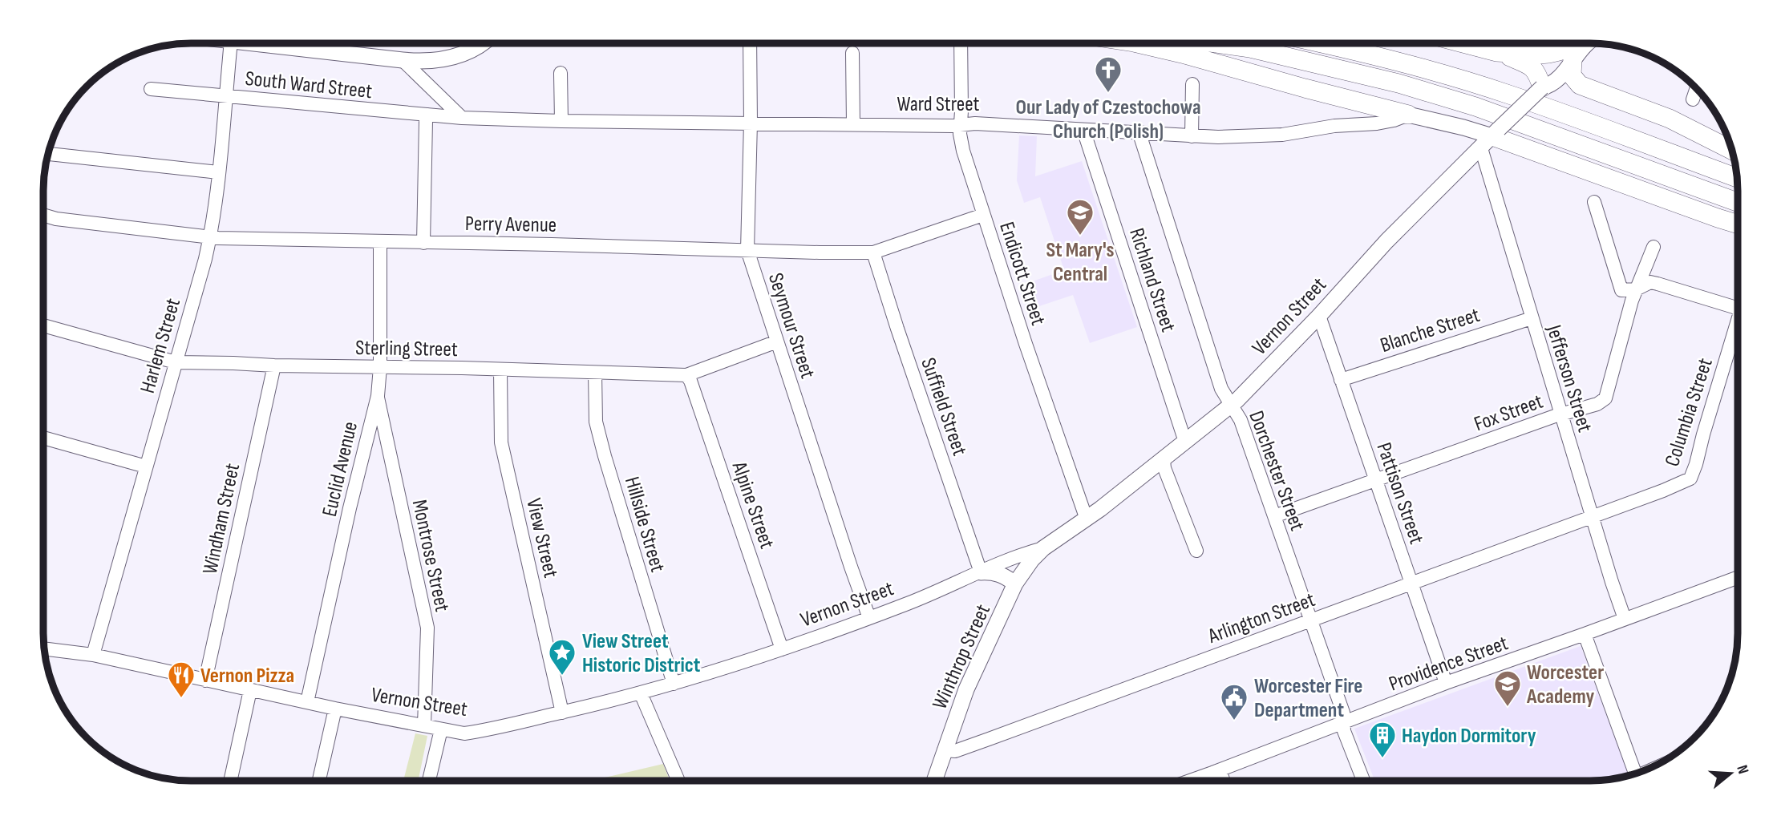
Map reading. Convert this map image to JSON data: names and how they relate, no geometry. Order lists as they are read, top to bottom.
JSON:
{
  "streets": {
    "main road": ["Ward Street", "Vernon Street", "Winthrop Street"],
    "street": [
      "South Ward Street",
      "Perry Avenue",
      "Endicott Street",
      "Richland Street",
      "Seymour Street",
      "Blanche Street",
      "Harlem Street",
      "Sterling Street",
      "Jefferson Street",
      "Suffield Street",
      "Fox Street",
      "Columbia Street",
      "Euclid Avenue",
      "Dorchester Street",
      "Pattison Street",
      "Alpine Street",
      "Windham Street",
      "Hillside Street",
      "View Street",
      "Montrose Street",
      "Arlington Street",
      "Providence Street"
    ]
  },
  "crossings": [
    ["South Ward Street", "Ward Street"],
    ["South Ward Street", "Harlem Street"],
    ["Ward Street", "Endicott Street"],
    ["Ward Street", "Richland Street"],
    ["Ward Street", "Vernon Street"],
    ["Ward Street", "Seymour Street"],
    ["Ward Street", "Jefferson Street"],
    ["Ward Street", "Dorchester Street"],
    ["Perry Avenue", "Endicott Street"],
    ["Perry Avenue", "Seymour Street"],
    ["Perry Avenue", "Harlem Street"],
    ["Perry Avenue", "Suffield Street"],
    ["Perry Avenue", "Euclid Avenue"],
    ["Endicott Street", "Vernon Street"],
    ["Richland Street", "Vernon Street"],
    ["Vernon Street", "Seymour Street"],
    ["Vernon Street", "Harlem Street"],
    ["Vernon Street", "Jefferson Street"],
    ["Vernon Street", "Suffield Street"],
    ["Vernon Street", "Euclid Avenue"],
    ["Vernon Street", "Dorchester Street"],
    ["Vernon Street", "Pattison Street"],
    ["Vernon Street", "Alpine Street"],
    ["Vernon Street", "Windham Street"],
    ["Vernon Street", "Hillside Street"],
    ["Vernon Street", "View Street"],
    ["Vernon Street", "Montrose Street"],
    ["Vernon Street", "Winthrop Street"],
    ["Seymour Street", "Sterling Street"],
    ["Blanche Street", "Jefferson Street"],
    ["Blanche Street", "Pattison Street"],
    ["Harlem Street", "Sterling Street"],
    ["Sterling Street", "Euclid Avenue"],
    ["Sterling Street", "Alpine Street"],
    ["Sterling Street", "Windham Street"],
    ["Sterling Street", "Hillside Street"],
    ["Sterling Street", "View Street"],
    ["Jefferson Street", "Fox Street"],
    ["Jefferson Street", "Columbia Street"],
    ["Jefferson Street", "Arlington Street"],
    ["Jefferson Street", "Providence Street"],
    ["Fox Street", "Dorchester Street"],
    ["Fox Street", "Pattison Street"],
    ["Columbia Street", "Arlington Street"],
    ["Euclid Avenue", "Montrose Street"],
    ["Dorchester Street", "Arlington Street"],
    ["Dorchester Street", "Providence Street"],
    ["Pattison Street", "Arlington Street"],
    ["Pattison Street", "Providence Street"],
    ["Arlington Street", "Winthrop Street"]
  ],
  "places": {
    "church": ["Our Lady of Czestochowa Church (Polish)"],
    "school or university": ["St Mary's Central", "Worcester Academy"],
    "place": ["View Street Historic District"],
    "restaurant": ["Vernon Pizza"],
    "public building": ["Worcester Fire Department"],
    "building": ["Haydon Dormitory"]
  },
  "north": "right"
}
